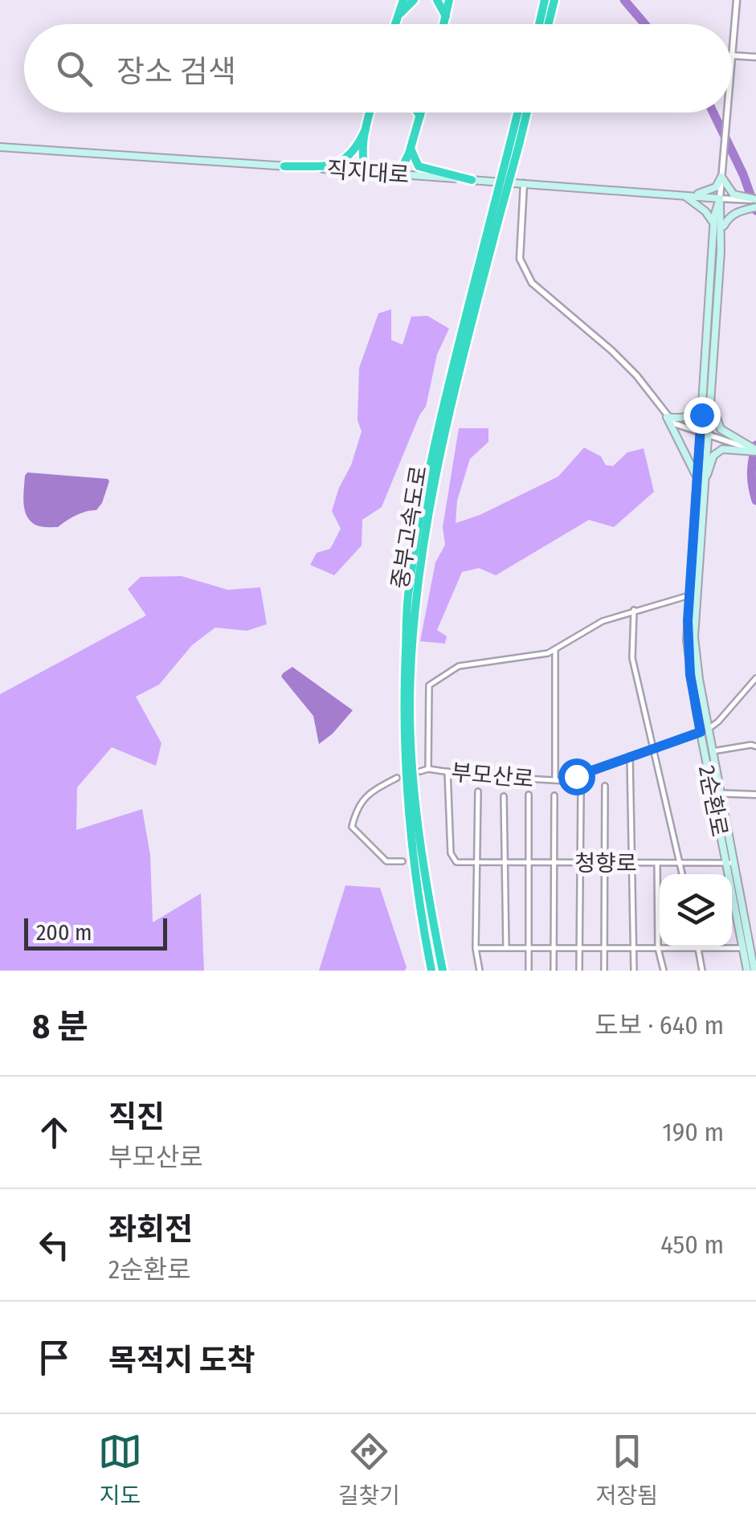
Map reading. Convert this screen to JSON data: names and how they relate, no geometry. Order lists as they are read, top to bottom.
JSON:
{
  "streets": {
    "highway": ["중부고속도로"],
    "main road": ["직지대로", "2순환로"],
    "street": ["부모산로", "청향로"]
  },
  "crossings": [
    ["직지대로", "2순환로"],
    ["부모산로", "2순환로"],
    ["2순환로", "청향로"]
  ],
  "scale_bar": "200 m",
  "page": {
    "search": "장소 검색",
    "scale": "200 m",
    "heading": ["8 분", "도보 · 640 m"],
    "list": [
      ["직진", "부모산로", "190 m"],
      ["좌회전", "2순환로", "450 m"],
      "목적지 도착"
    ],
    "nav": ["지도", "길찾기", "저장됨"]
  }
}
